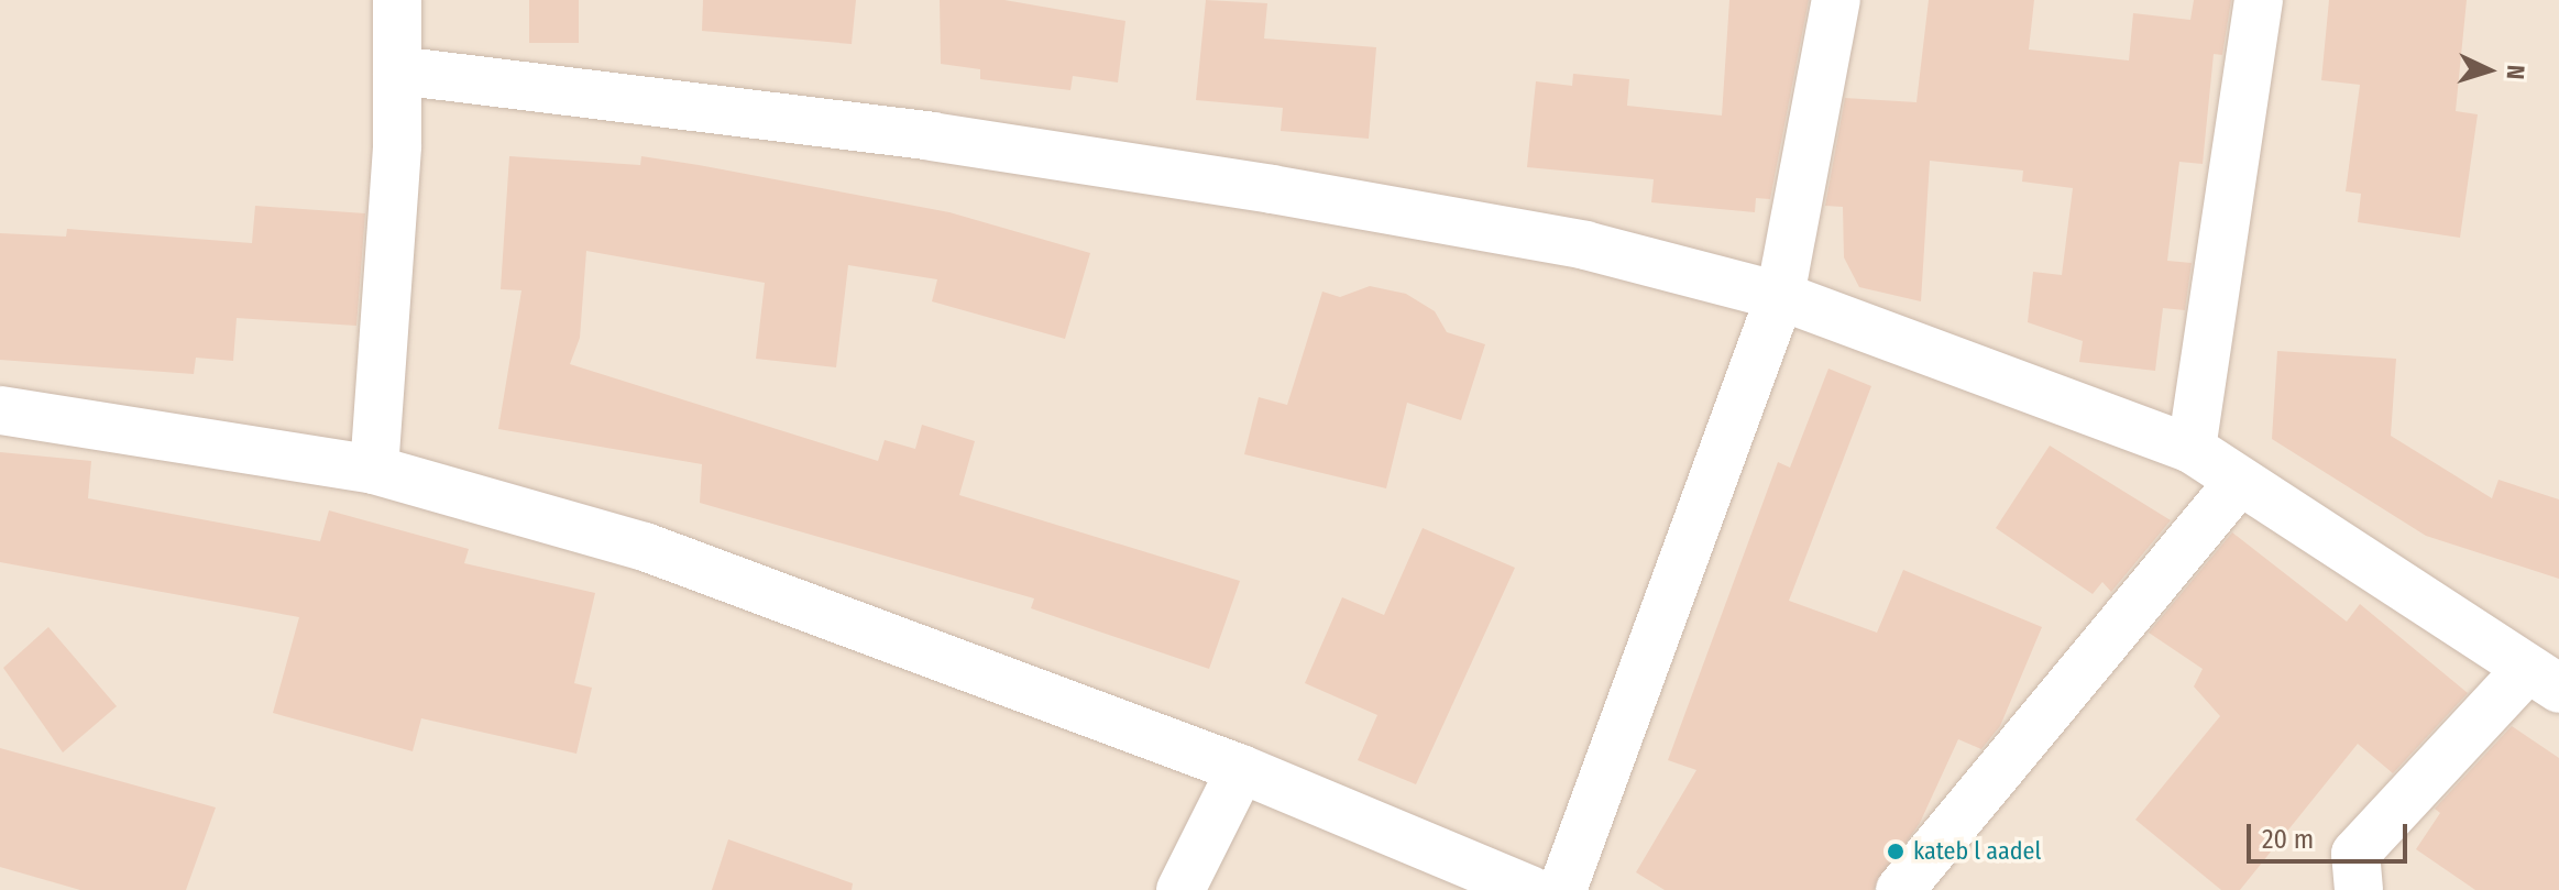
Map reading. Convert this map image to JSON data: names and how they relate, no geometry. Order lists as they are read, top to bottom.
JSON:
{
  "places": ["kateb l aadel"],
  "scale_bar": "20 m",
  "north": "right"
}
